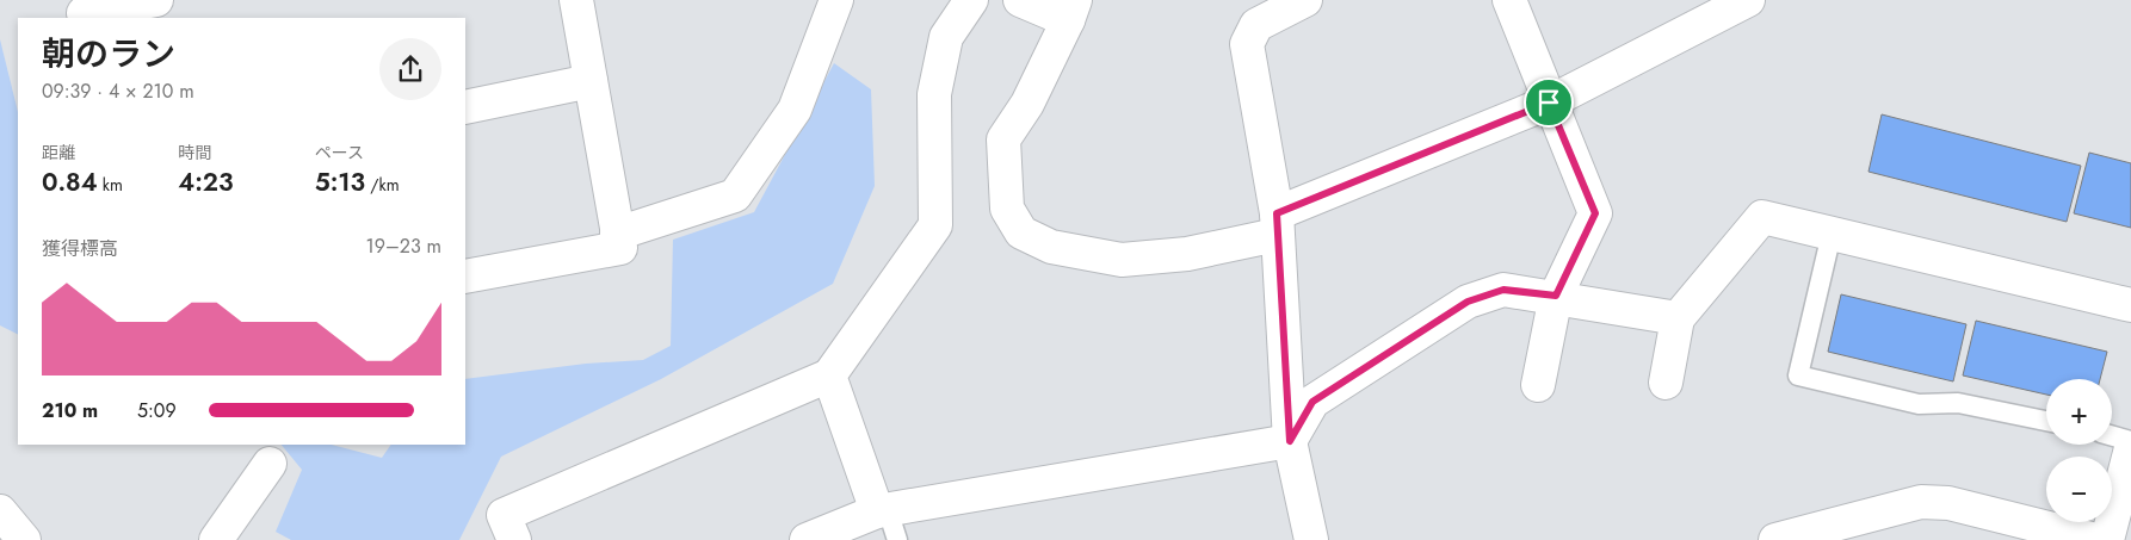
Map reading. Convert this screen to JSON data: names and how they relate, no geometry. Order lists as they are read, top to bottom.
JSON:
{
  "page": {
    "heading": ["朝のラン", "09:39 · 4 × 210 m"],
    "stats": [
      ["距離", "0.84 km"],
      ["時間", "4:23"],
      ["ペース", "5:13 /km"]
    ],
    "chart": ["獲得標高", "19–23 m"],
    "map_buttons": ["+", "−"],
    "list": [
      {
        "name": "210 m",
        "note": "5:09"
      }
    ]
  }
}
